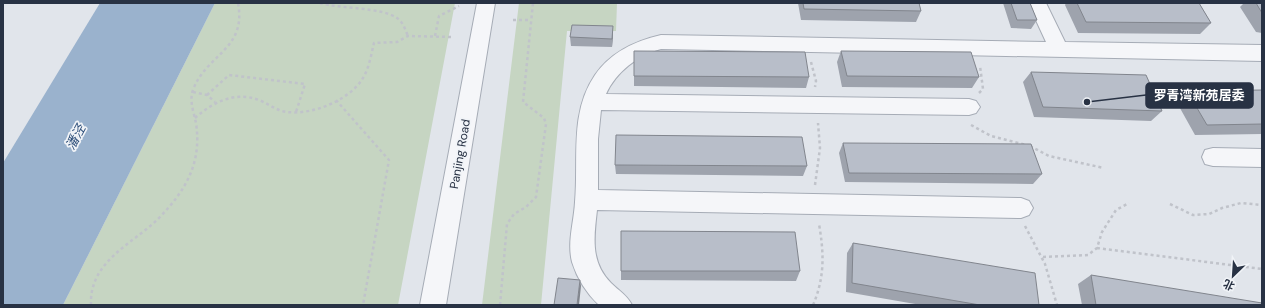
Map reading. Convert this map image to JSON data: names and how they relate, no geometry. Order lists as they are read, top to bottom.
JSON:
{
  "streets": {
    "street": ["Panjing Road"]
  },
  "water": ["潘泾"],
  "places": ["罗青湾新苑居委"],
  "north": "bottom left"
}
